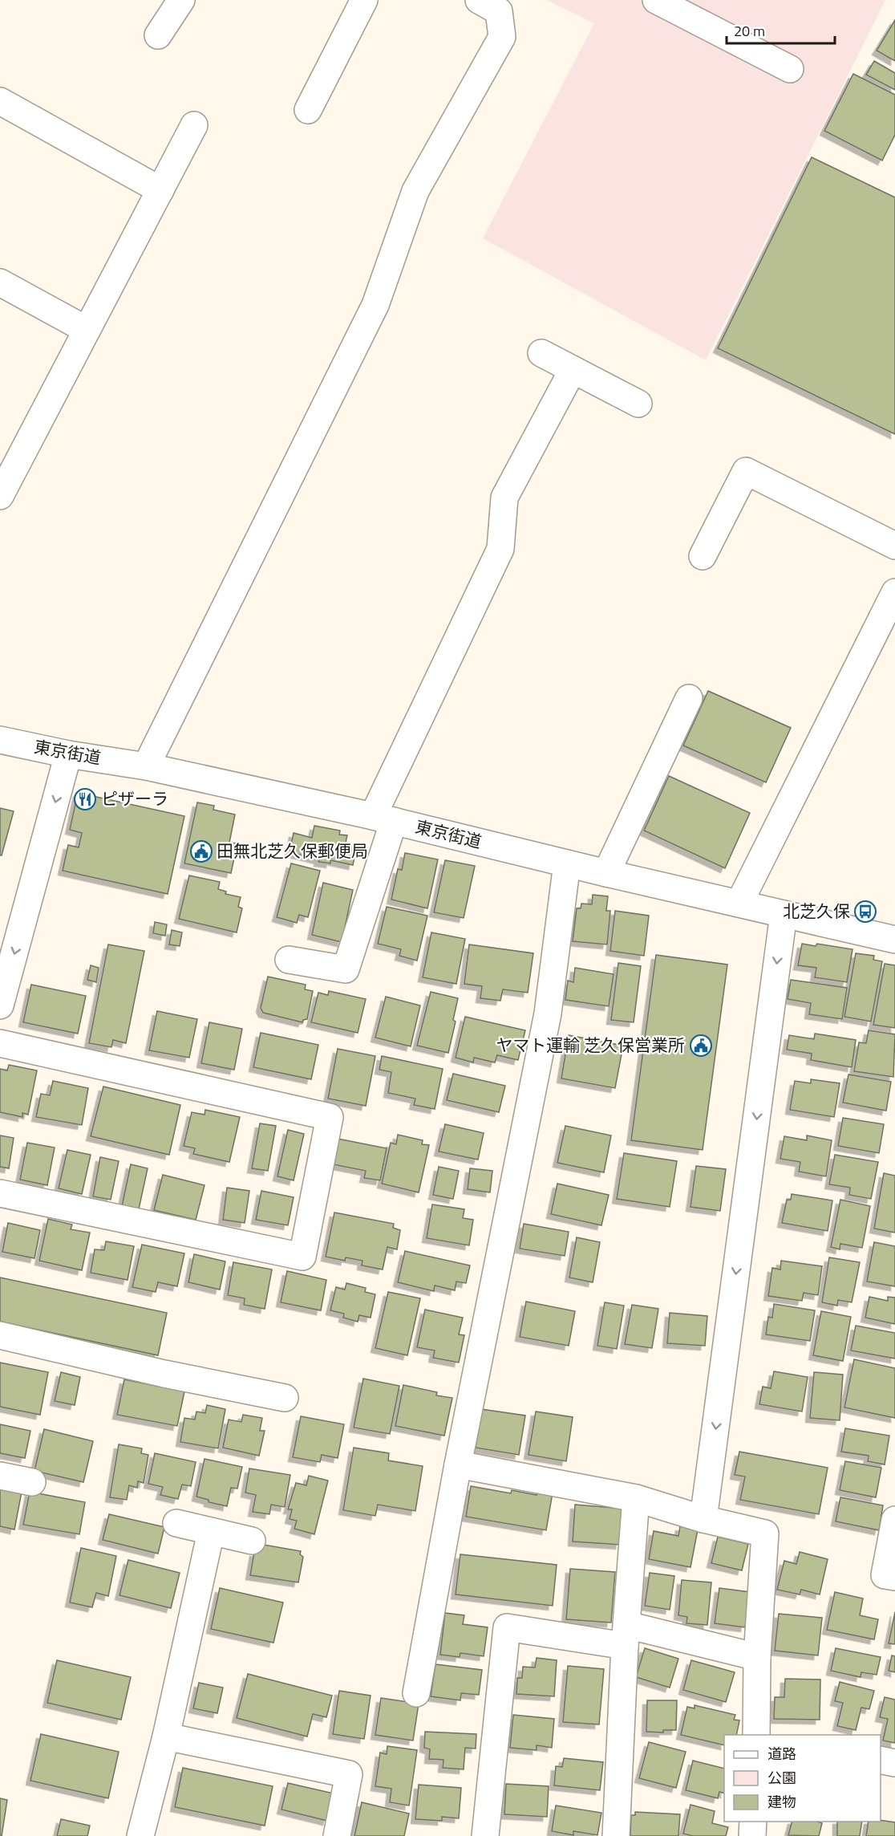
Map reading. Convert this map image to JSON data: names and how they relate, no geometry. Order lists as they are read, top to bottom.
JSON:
{
  "streets": {
    "street": ["東京街道"]
  },
  "places": {
    "restaurant": ["ピザーラ"],
    "public building": ["田無北芝久保郵便局", "ヤマト運輸 芝久保営業所"],
    "bus stop": ["北芝久保"]
  },
  "legend": ["道路", "公園", "建物"],
  "scale_bar": "20 m"
}
